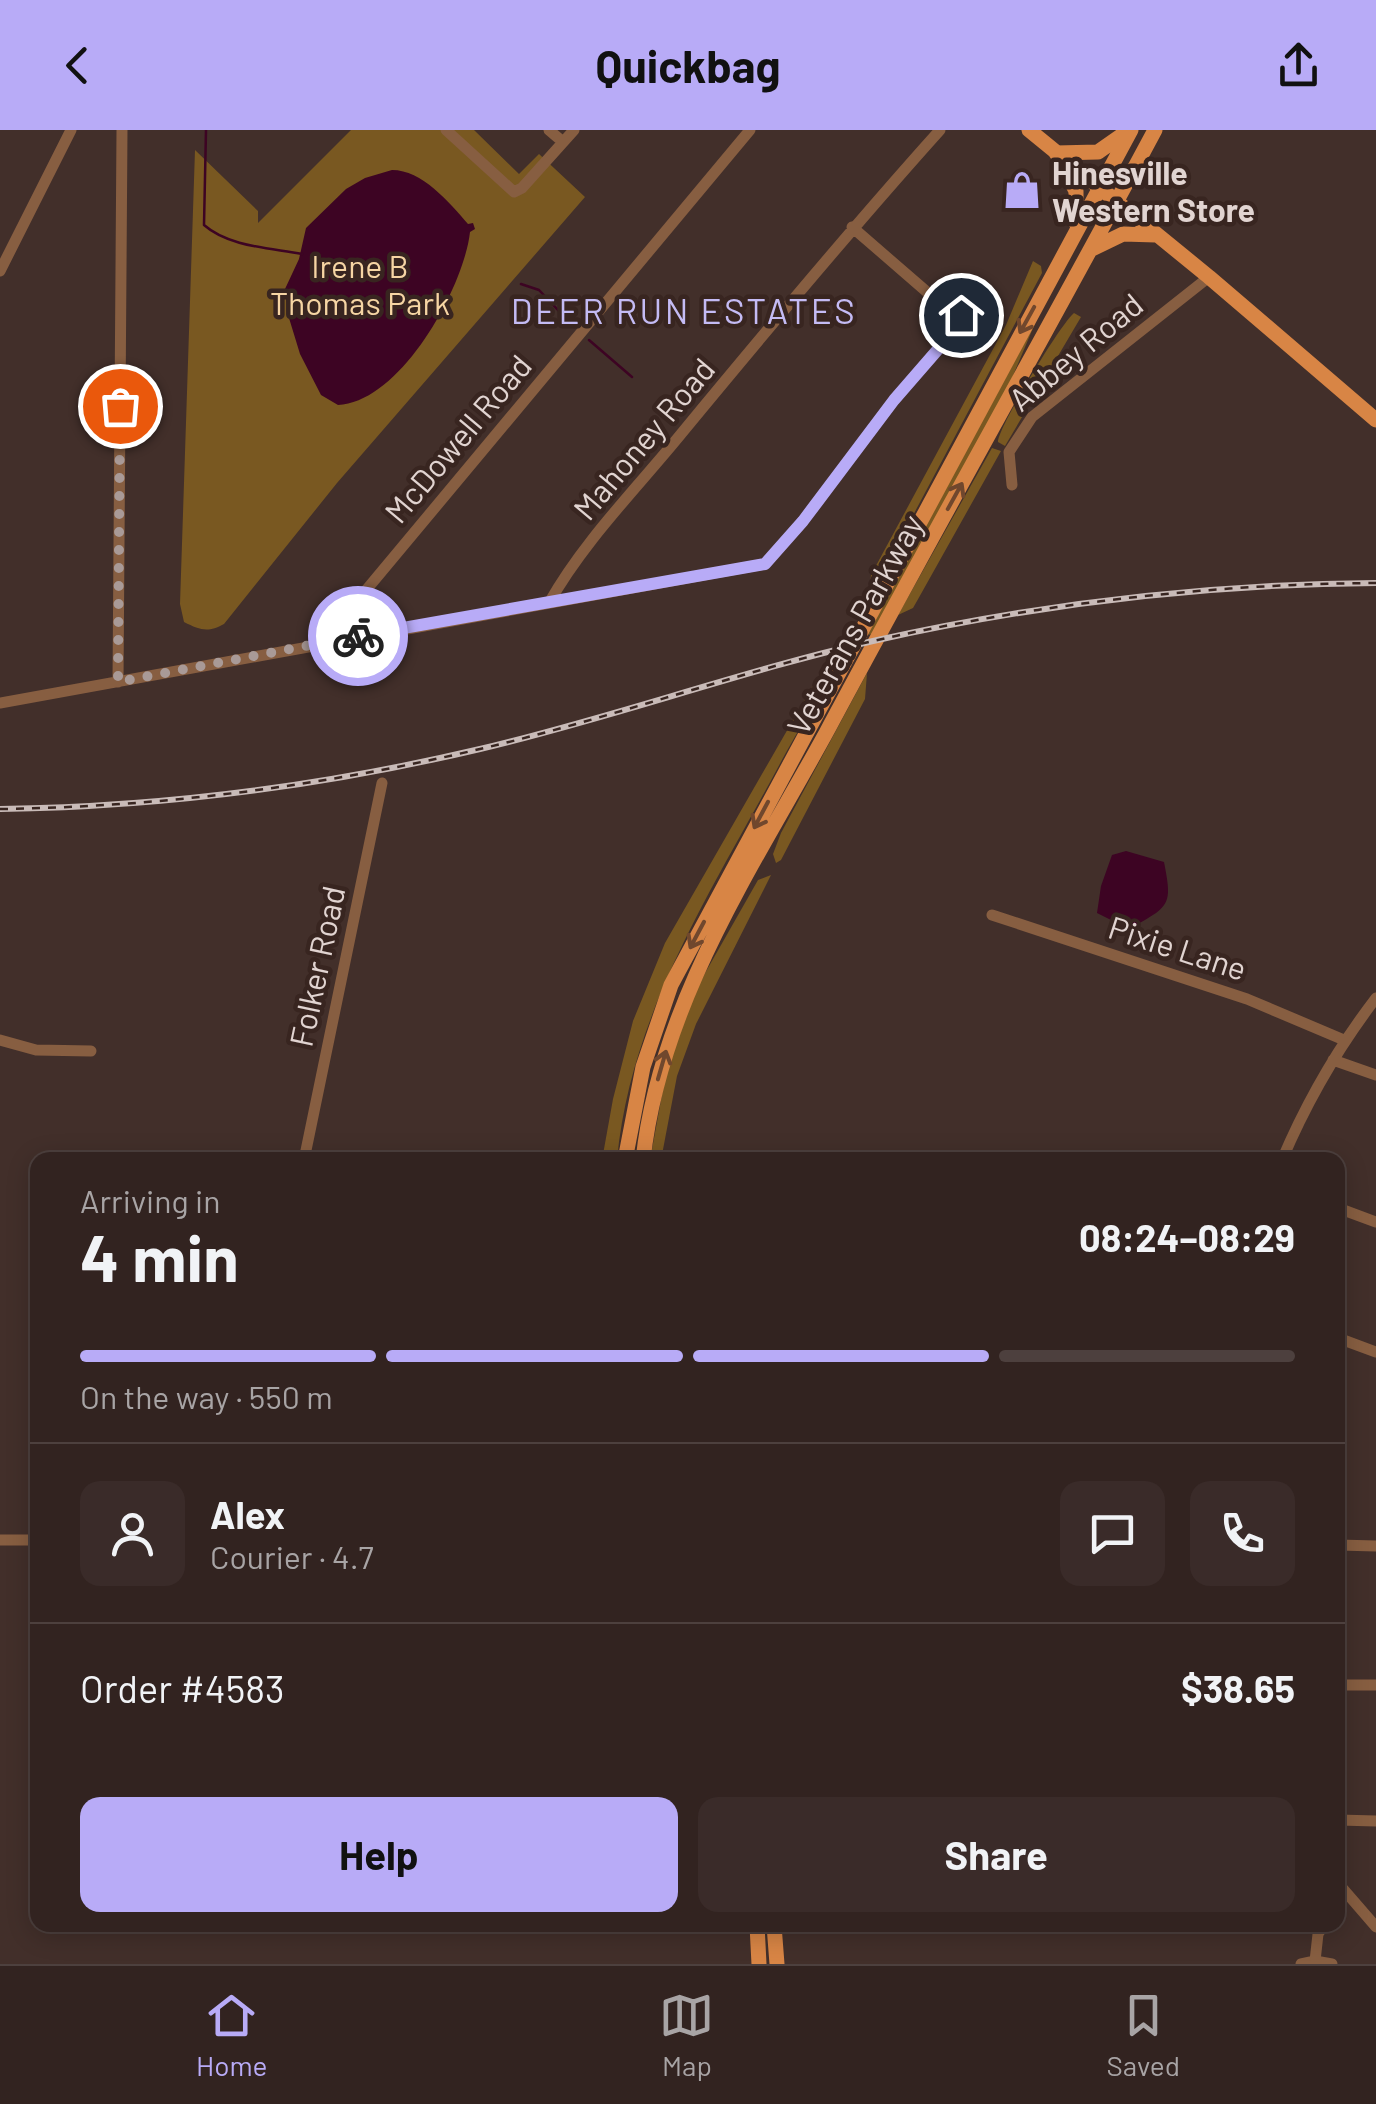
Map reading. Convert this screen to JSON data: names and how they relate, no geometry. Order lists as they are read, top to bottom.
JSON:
{
  "streets": {
    "main road": ["Veterans Parkway"],
    "street": [
      "Abbey Road",
      "McDowell Road",
      "Mahoney Road",
      "Pixie Lane",
      "Folker Road"
    ]
  },
  "districts": ["DEER RUN ESTATES"],
  "parks": ["Irene B Thomas Park"],
  "places": {
    "shop": ["Hinesville Western Store"]
  },
  "page": {
    "header": "Quickbag",
    "heading": ["4 min", "Arriving in", "08:24–08:29"],
    "panel": [
      "Alex",
      "Courier · 4.7",
      "Order #4583",
      "$38.65"
    ],
    "bar": "On the way · 550 m",
    "buttons": ["Help", "Share"],
    "tabs": ["Home", "Map", "Saved"]
  }
}
